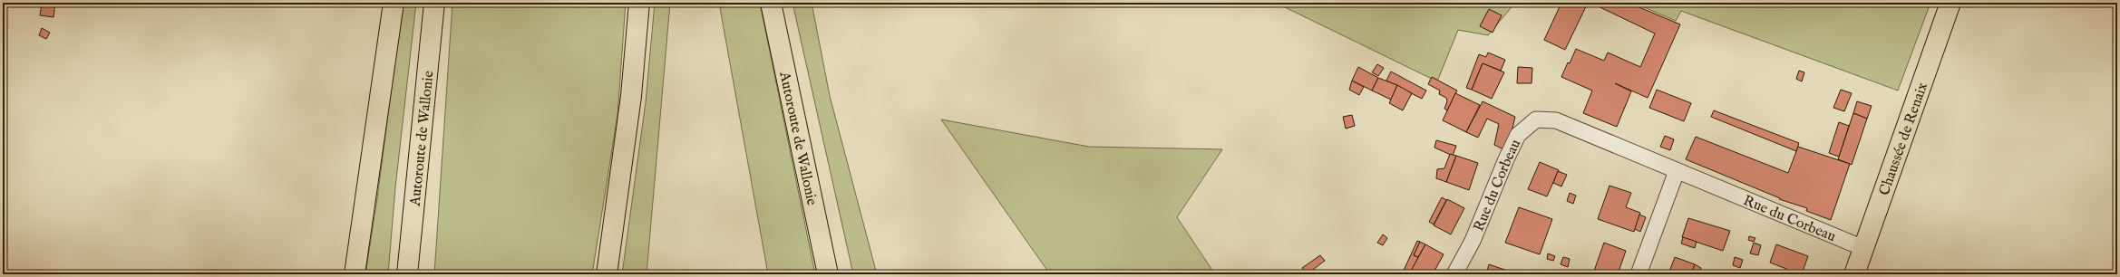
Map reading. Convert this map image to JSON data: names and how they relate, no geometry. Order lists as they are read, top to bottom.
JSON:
{
  "streets": {
    "main road": ["Autoroute de Wallonie", "Chaussée de Renaix"],
    "street": ["Rue du Corbeau"]
  },
  "crossings": [
    ["Chaussée de Renaix", "Rue du Corbeau"]
  ]
}
